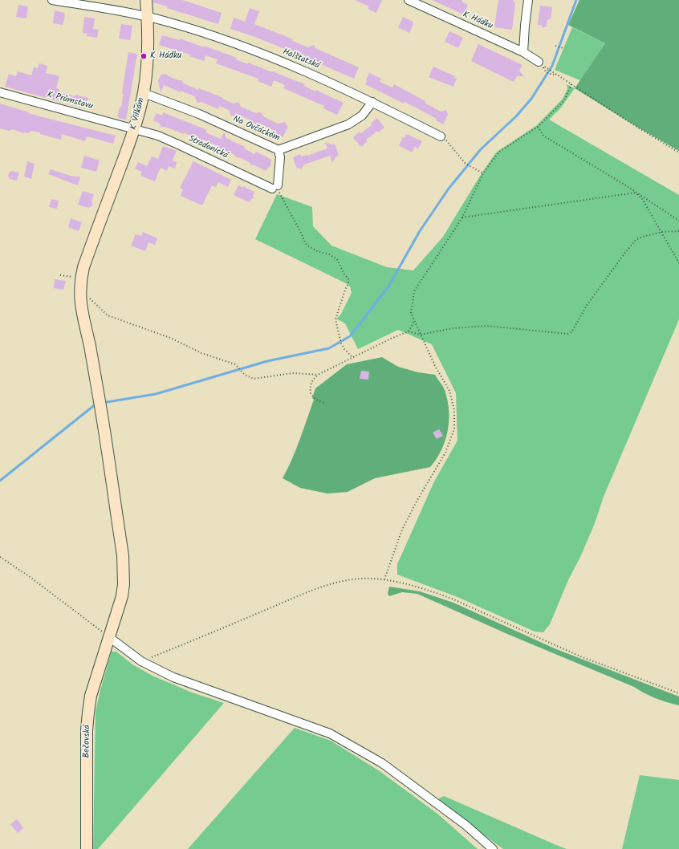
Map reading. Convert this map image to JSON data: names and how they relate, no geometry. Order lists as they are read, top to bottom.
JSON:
{
  "streets": {
    "street": [
      "K Hádku",
      "Halštatská",
      "K Průmstavu",
      "K Vilkám",
      "Na Ovčáckém",
      "Stradonická",
      "Bečovská"
    ]
  },
  "crossings": [
    ["Halštatská", "K Vilkám"],
    ["Halštatská", "Na Ovčáckém"],
    ["K Průmstavu", "K Vilkám"],
    ["K Průmstavu", "Stradonická"],
    ["K Vilkám", "Na Ovčáckém"],
    ["K Vilkám", "Stradonická"],
    ["K Vilkám", "Bečovská"]
  ],
  "places": ["K Hádku"]
}
